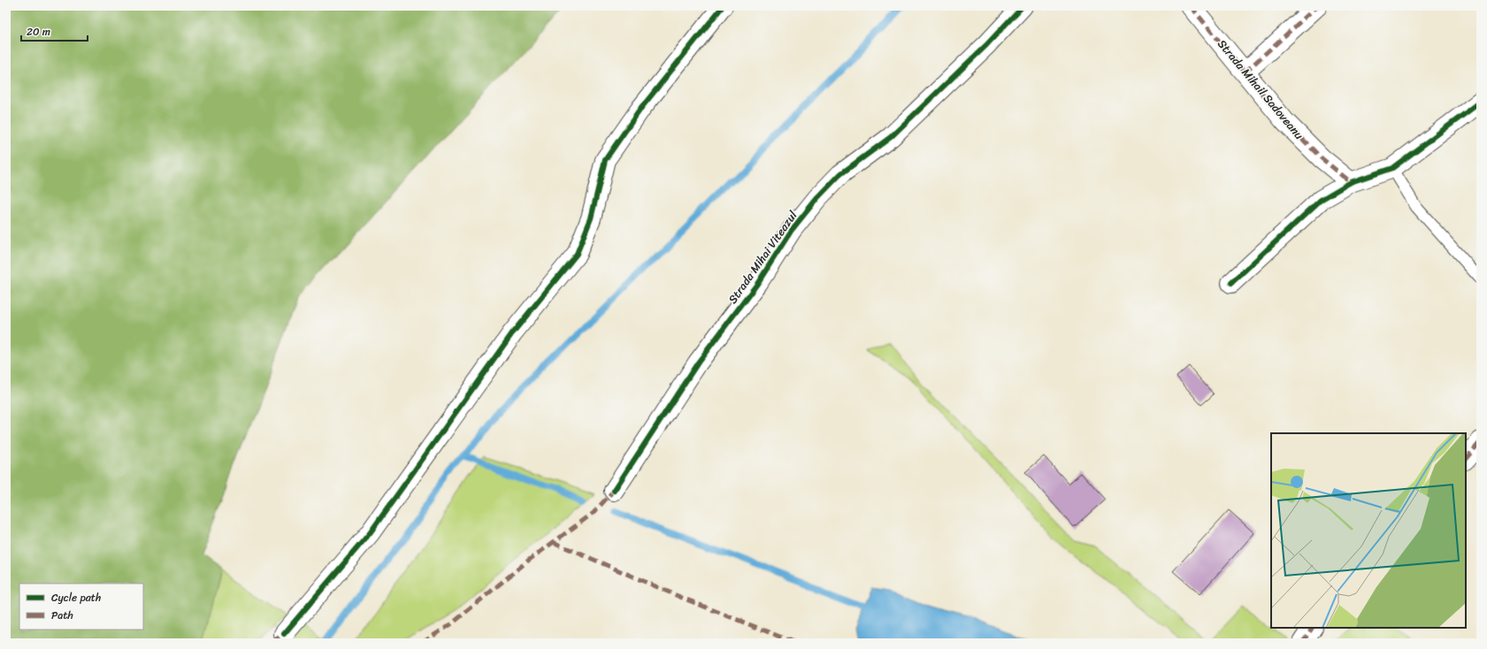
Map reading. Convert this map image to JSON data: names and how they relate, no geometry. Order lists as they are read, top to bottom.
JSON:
{
  "streets": {
    "street": ["Strada Mihail Sadoveanu", "Strada Mihai Viteazul"]
  },
  "legend": ["Cycle path", "Path"],
  "scale_bar": "20 m"
}
